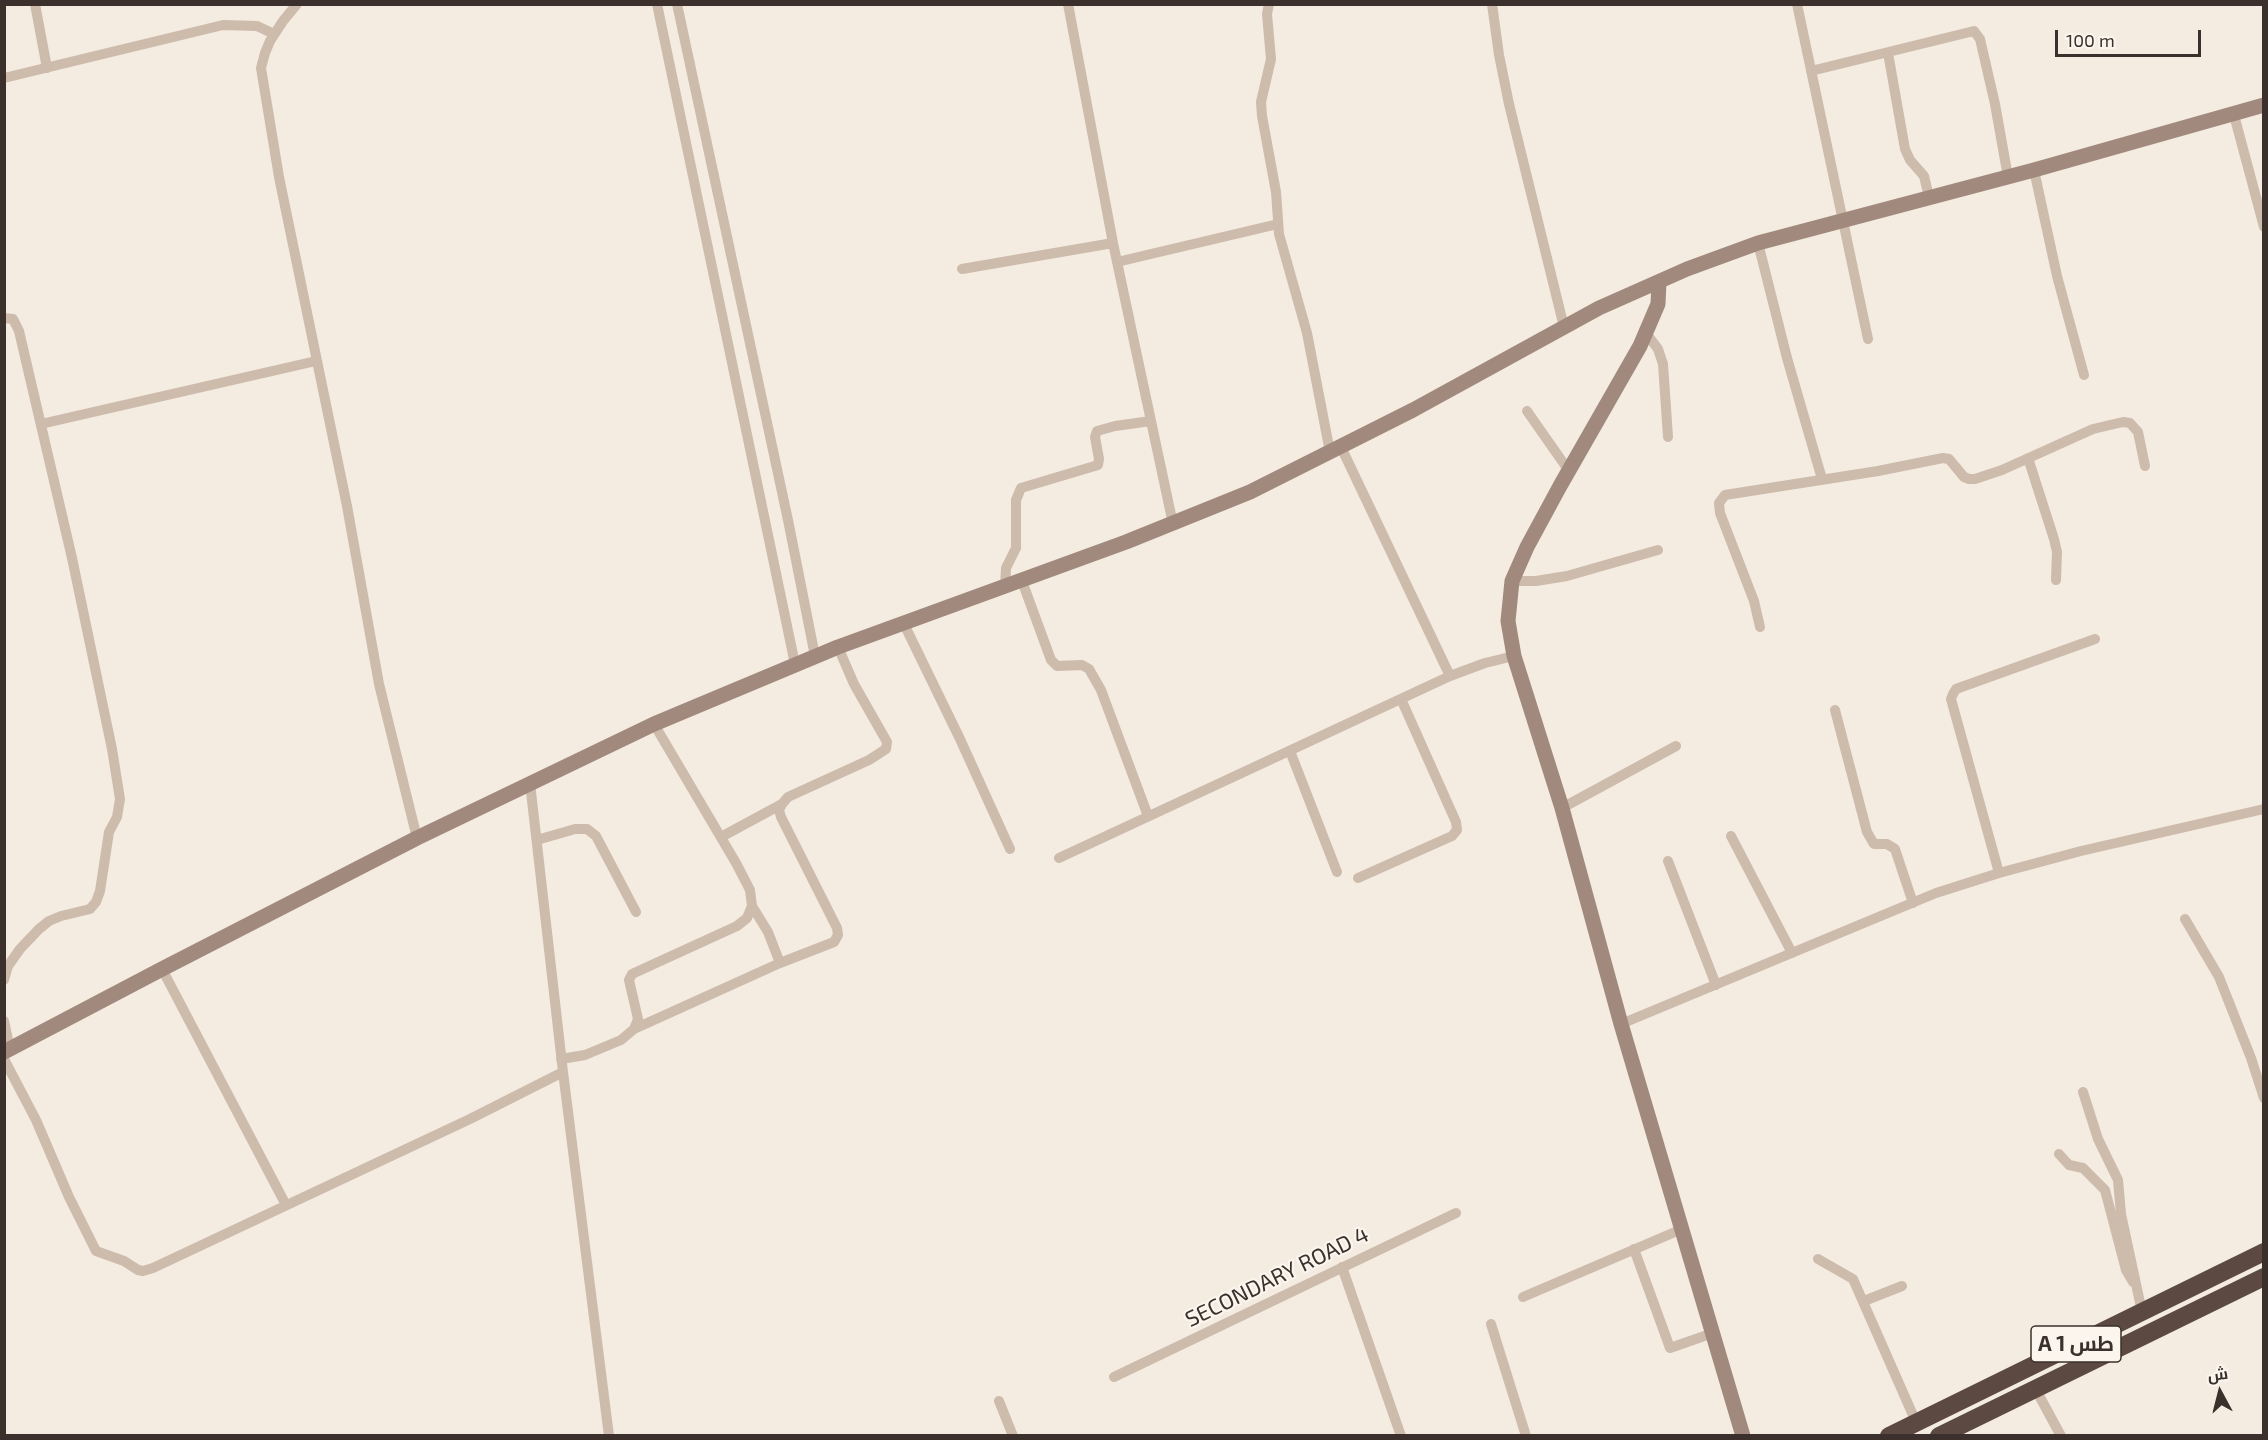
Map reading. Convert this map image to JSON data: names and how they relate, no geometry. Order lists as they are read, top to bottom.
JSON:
{
  "streets": {
    "highway": ["A 1 طس"],
    "street": ["SECONDARY ROAD 4"]
  },
  "scale_bar": "100 m",
  "north": "top"
}
